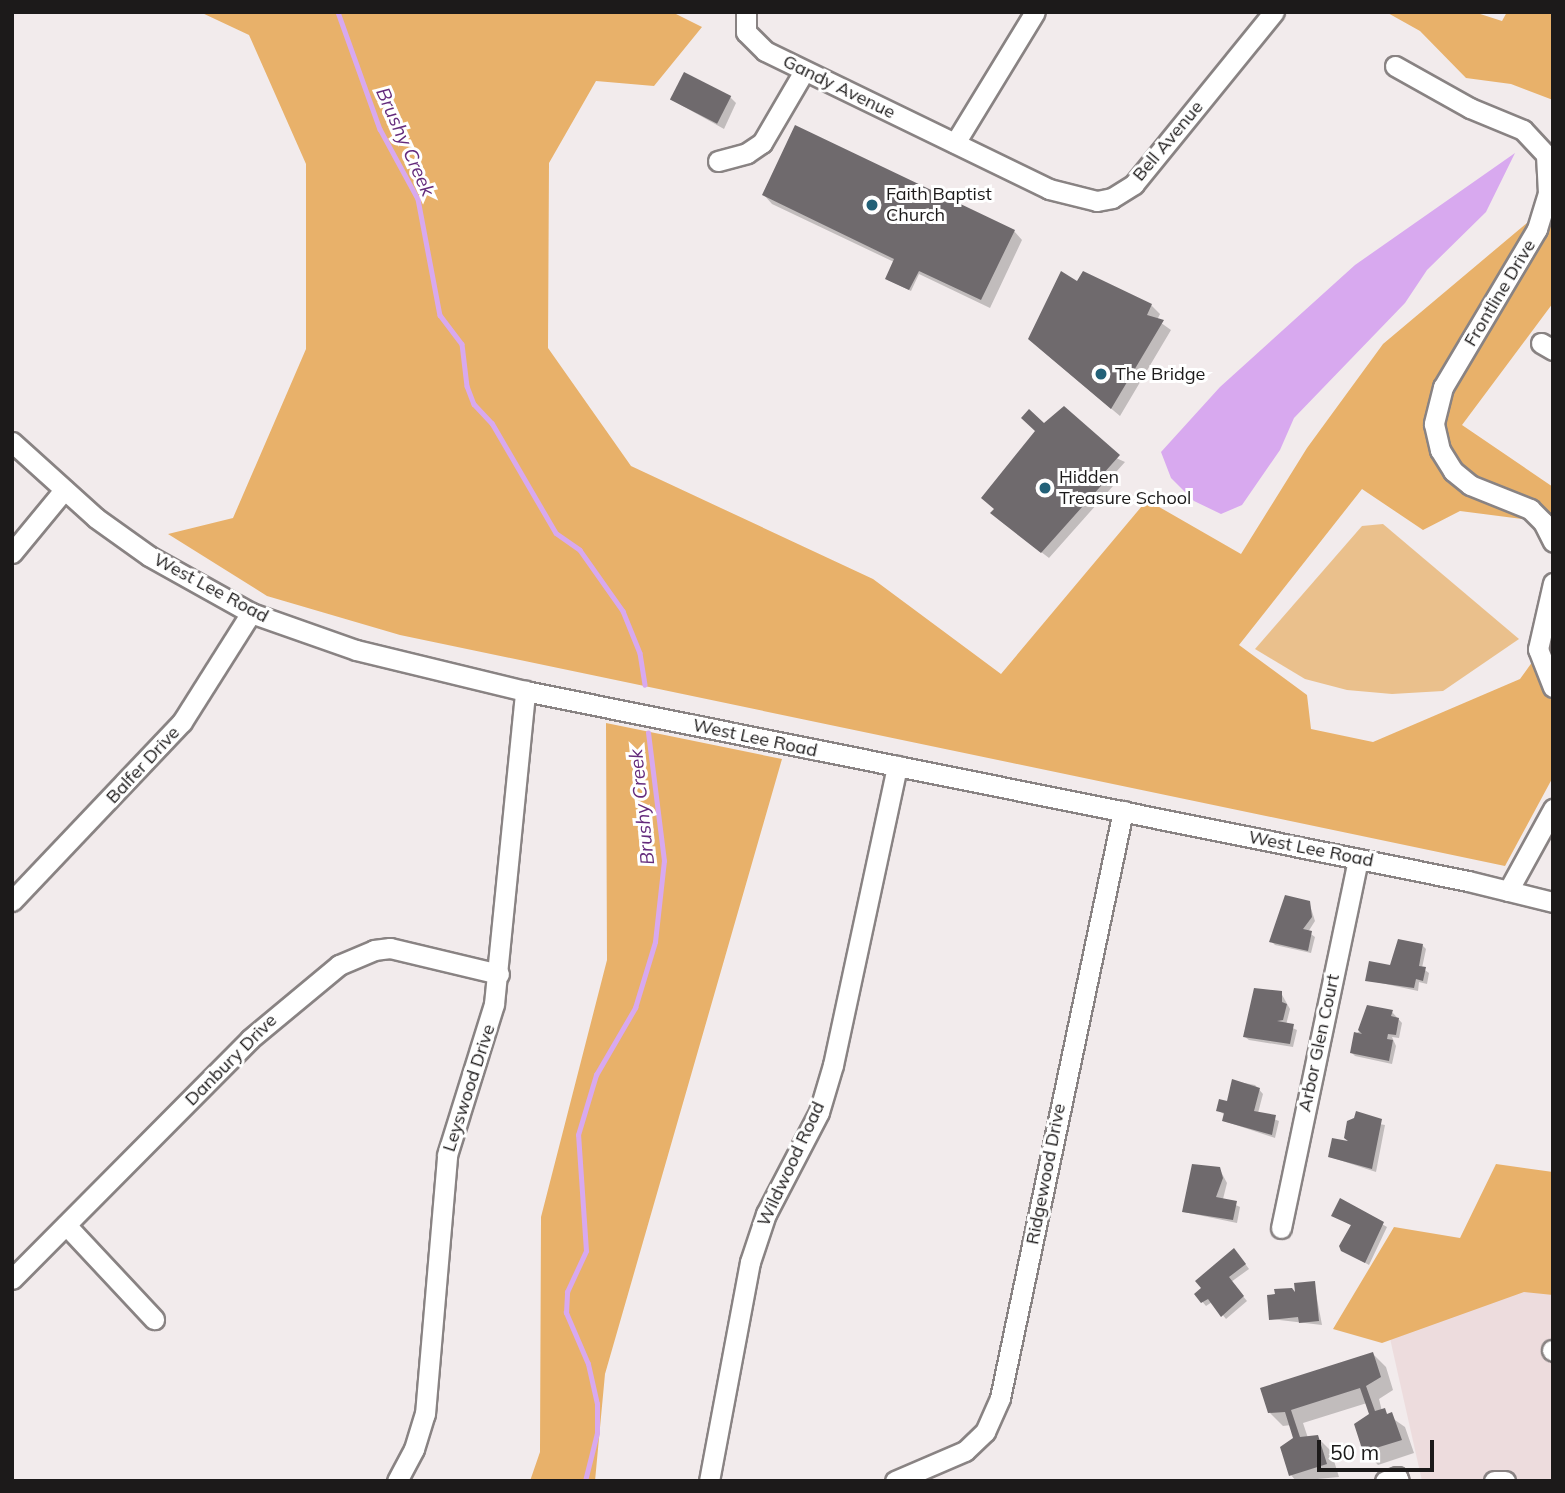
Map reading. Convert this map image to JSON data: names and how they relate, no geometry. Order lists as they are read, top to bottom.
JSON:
{
  "streets": {
    "street": [
      "Gandy Avenue",
      "Bell Avenue",
      "Frontline Drive",
      "West Lee Road",
      "Balfer Drive",
      "Arbor Glen Court",
      "Danbury Drive",
      "Leyswood Drive",
      "Wildwood Road",
      "Ridgewood Drive"
    ]
  },
  "crossings": [
    ["Gandy Avenue", "Bell Avenue"],
    ["West Lee Road", "Balfer Drive"],
    ["West Lee Road", "Arbor Glen Court"],
    ["West Lee Road", "Leyswood Drive"],
    ["West Lee Road", "Wildwood Road"],
    ["West Lee Road", "Ridgewood Drive"],
    ["Danbury Drive", "Leyswood Drive"]
  ],
  "water": ["Brushy Creek"],
  "places": ["Faith Baptist Church", "The Bridge", "Hidden Treasure School"],
  "scale_bar": "50 m"
}
